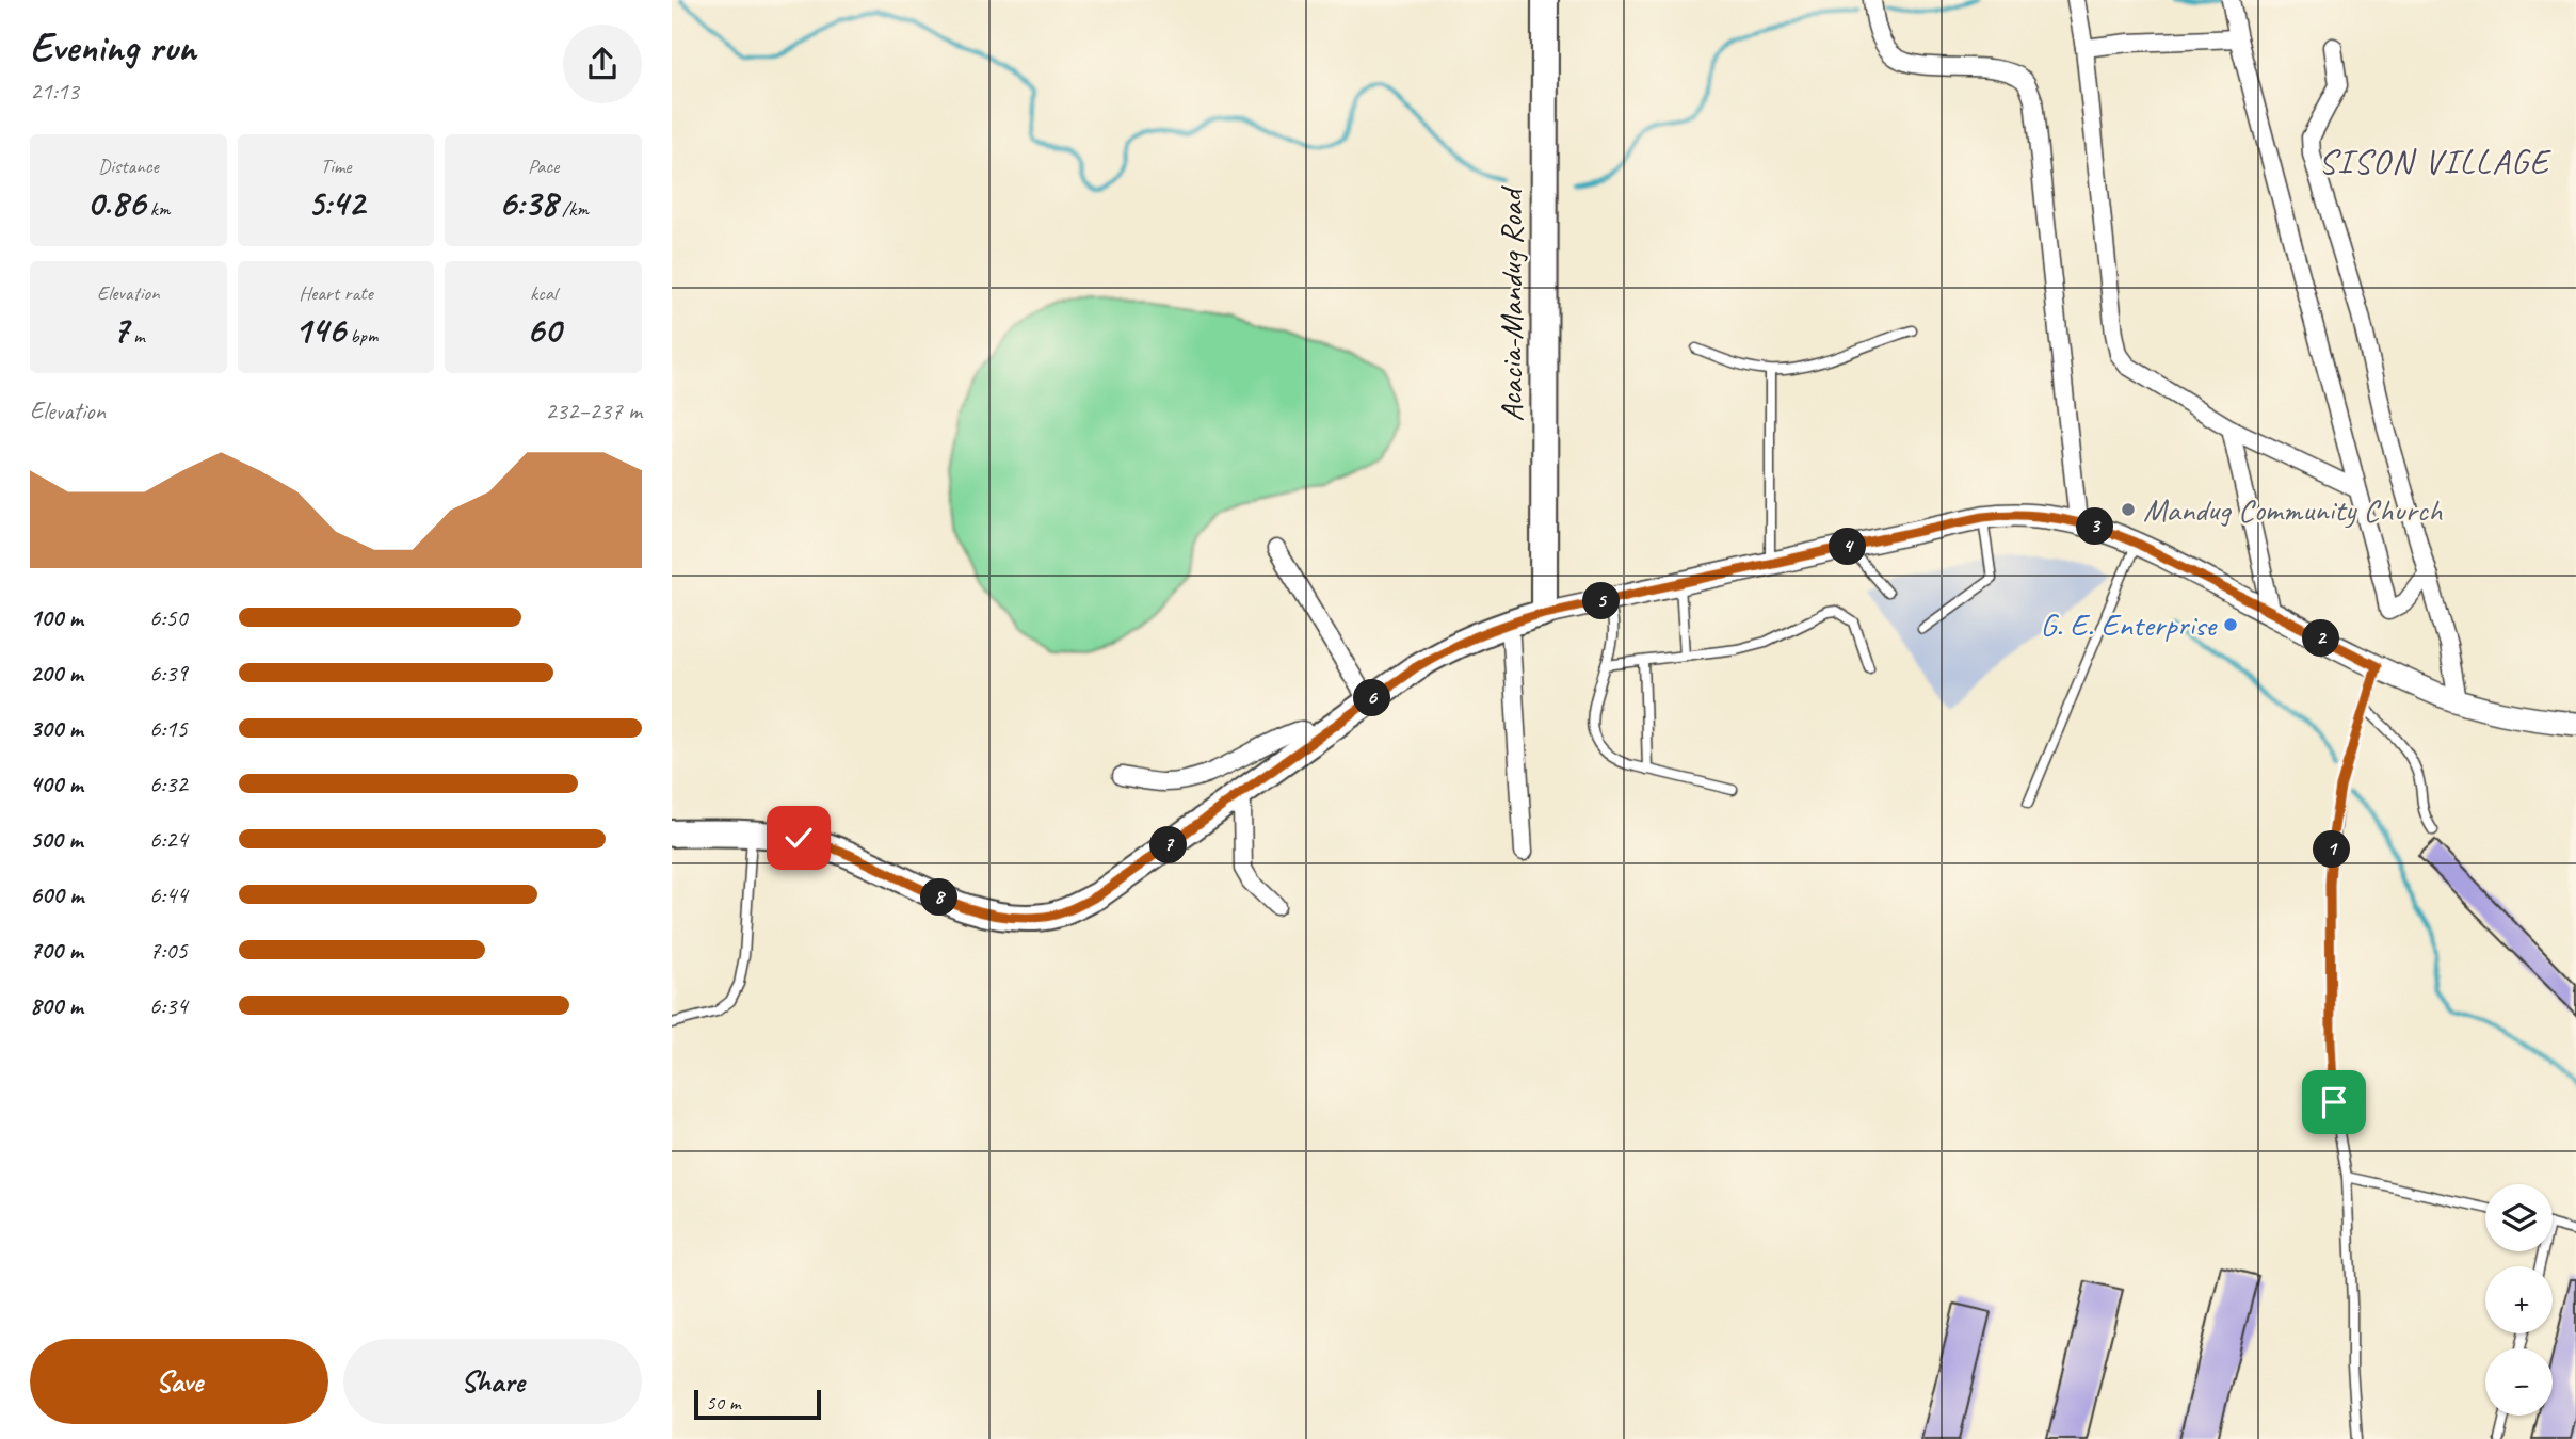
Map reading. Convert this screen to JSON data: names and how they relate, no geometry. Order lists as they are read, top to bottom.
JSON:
{
  "streets": {
    "main road": ["Acacia-Mandug Road"]
  },
  "districts": ["SISON VILLAGE"],
  "places": ["Mandug Community Church", "G. E. Enterprise"],
  "scale_bar": "50 m",
  "page": {
    "heading": ["Evening run", "21:13"],
    "stats": [
      ["Distance", "0.86 km"],
      ["Time", "5:42"],
      ["Pace", "6:38 /km"],
      ["Elevation", "7 m"],
      ["Heart rate", "146 bpm"],
      ["kcal", "60"]
    ],
    "chart": ["Elevation", "232–237 m"],
    "pins": [
      "3",
      "4",
      "5",
      "2",
      "6",
      "7",
      "1",
      "8"
    ],
    "list": [
      {
        "name": "100 m",
        "note": "6:50"
      },
      {
        "name": "200 m",
        "note": "6:39"
      },
      {
        "name": "300 m",
        "note": "6:15"
      },
      {
        "name": "400 m",
        "note": "6:32"
      },
      {
        "name": "500 m",
        "note": "6:24"
      },
      {
        "name": "600 m",
        "note": "6:44"
      },
      {
        "name": "700 m",
        "note": "7:05"
      },
      {
        "name": "800 m",
        "note": "6:34"
      }
    ],
    "map_buttons": ["+", "−"],
    "buttons": ["Save", "Share"],
    "scale": "50 m"
  }
}
